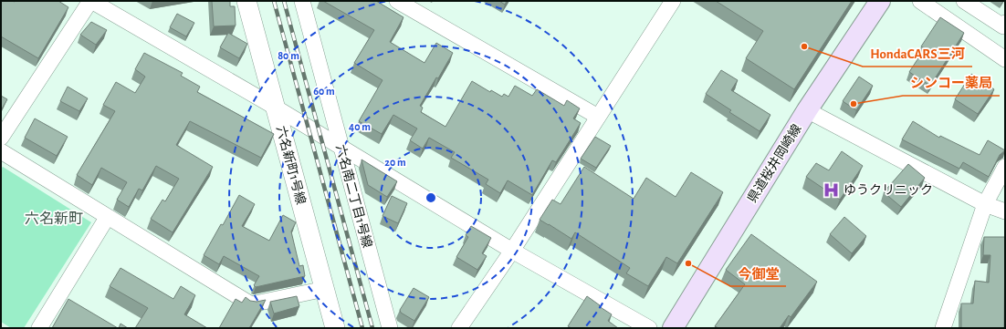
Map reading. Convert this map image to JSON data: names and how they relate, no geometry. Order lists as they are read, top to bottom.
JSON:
{
  "streets": {
    "main road": ["県道桜井岡崎線"],
    "street": ["六名新町1号線", "六名南二丁目1号線"]
  },
  "districts": ["六名新町"],
  "places": {
    "other": ["HondaCARS三河", "シンコー薬局", "今御堂"],
    "hospital": ["ゆうクリニック"]
  },
  "rings": [
    "80 m",
    "60 m",
    "40 m",
    "20 m"
  ]
}
